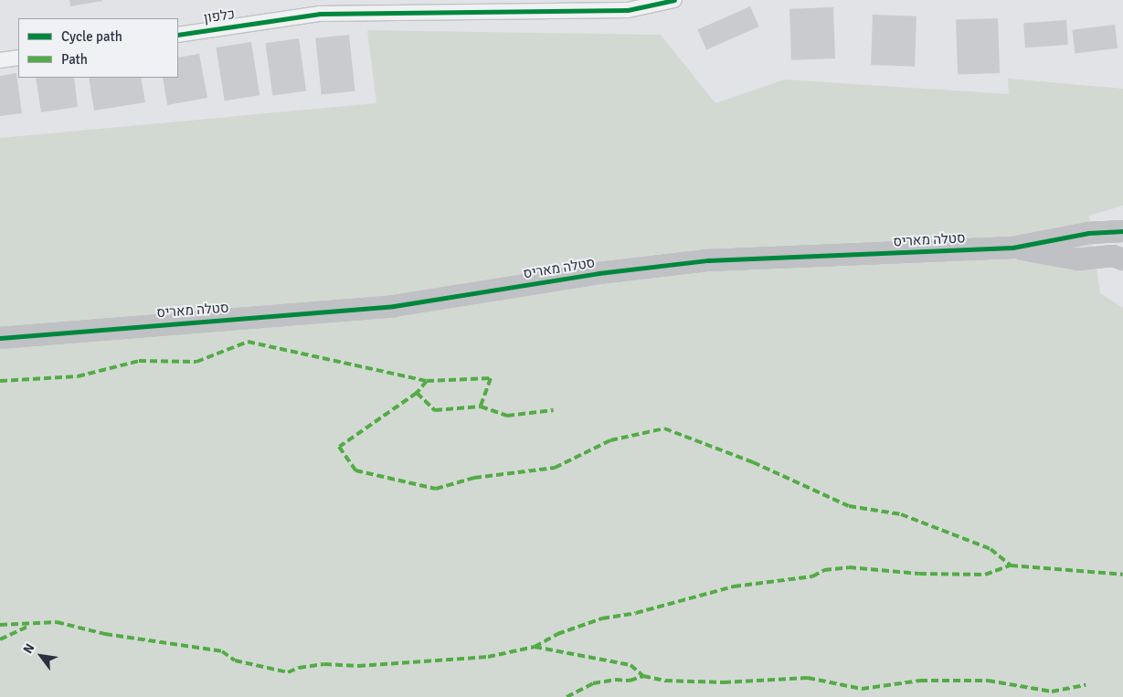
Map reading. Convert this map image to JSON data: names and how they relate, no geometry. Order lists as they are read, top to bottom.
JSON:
{
  "streets": {
    "street": ["כלפון", "סטלה מאריס"]
  },
  "legend": ["Cycle path", "Path"],
  "north": "top left"
}
